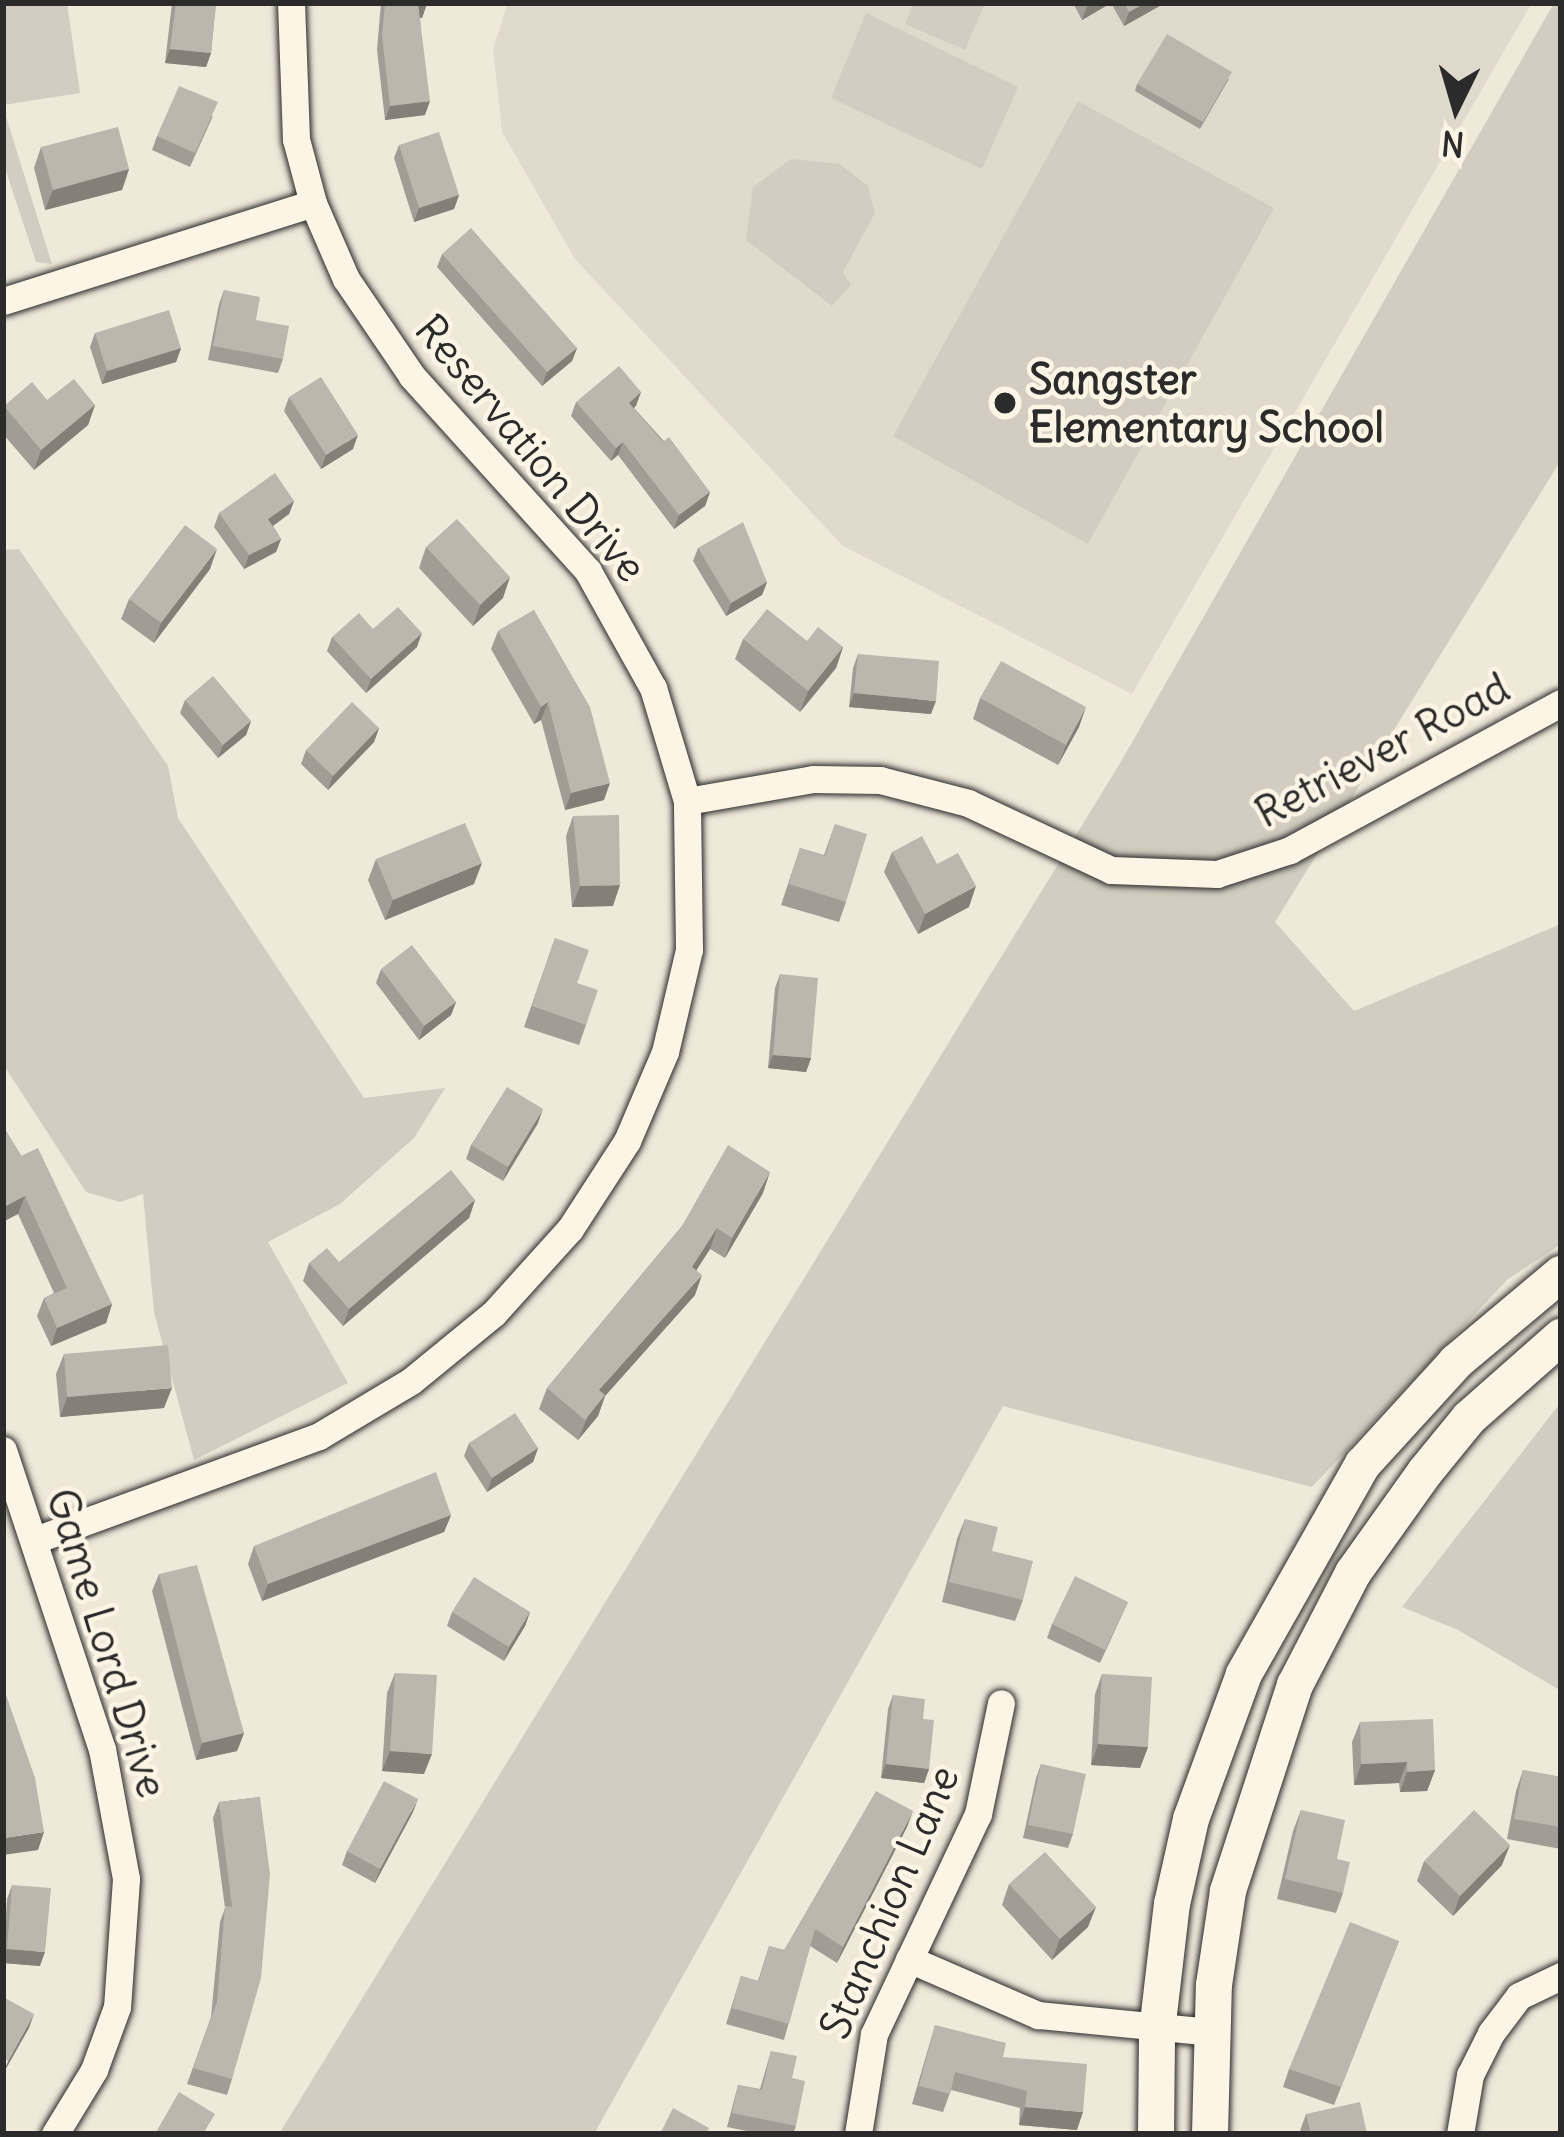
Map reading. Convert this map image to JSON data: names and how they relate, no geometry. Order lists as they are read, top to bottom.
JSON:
{
  "streets": {
    "street": [
      "Reservation Drive",
      "Retriever Road",
      "Game Lord Drive",
      "Stanchion Lane"
    ]
  },
  "crossings": [
    ["Reservation Drive", "Retriever Road"],
    ["Reservation Drive", "Game Lord Drive"]
  ],
  "places": ["Sangster Elementary School"],
  "north": "bottom"
}
